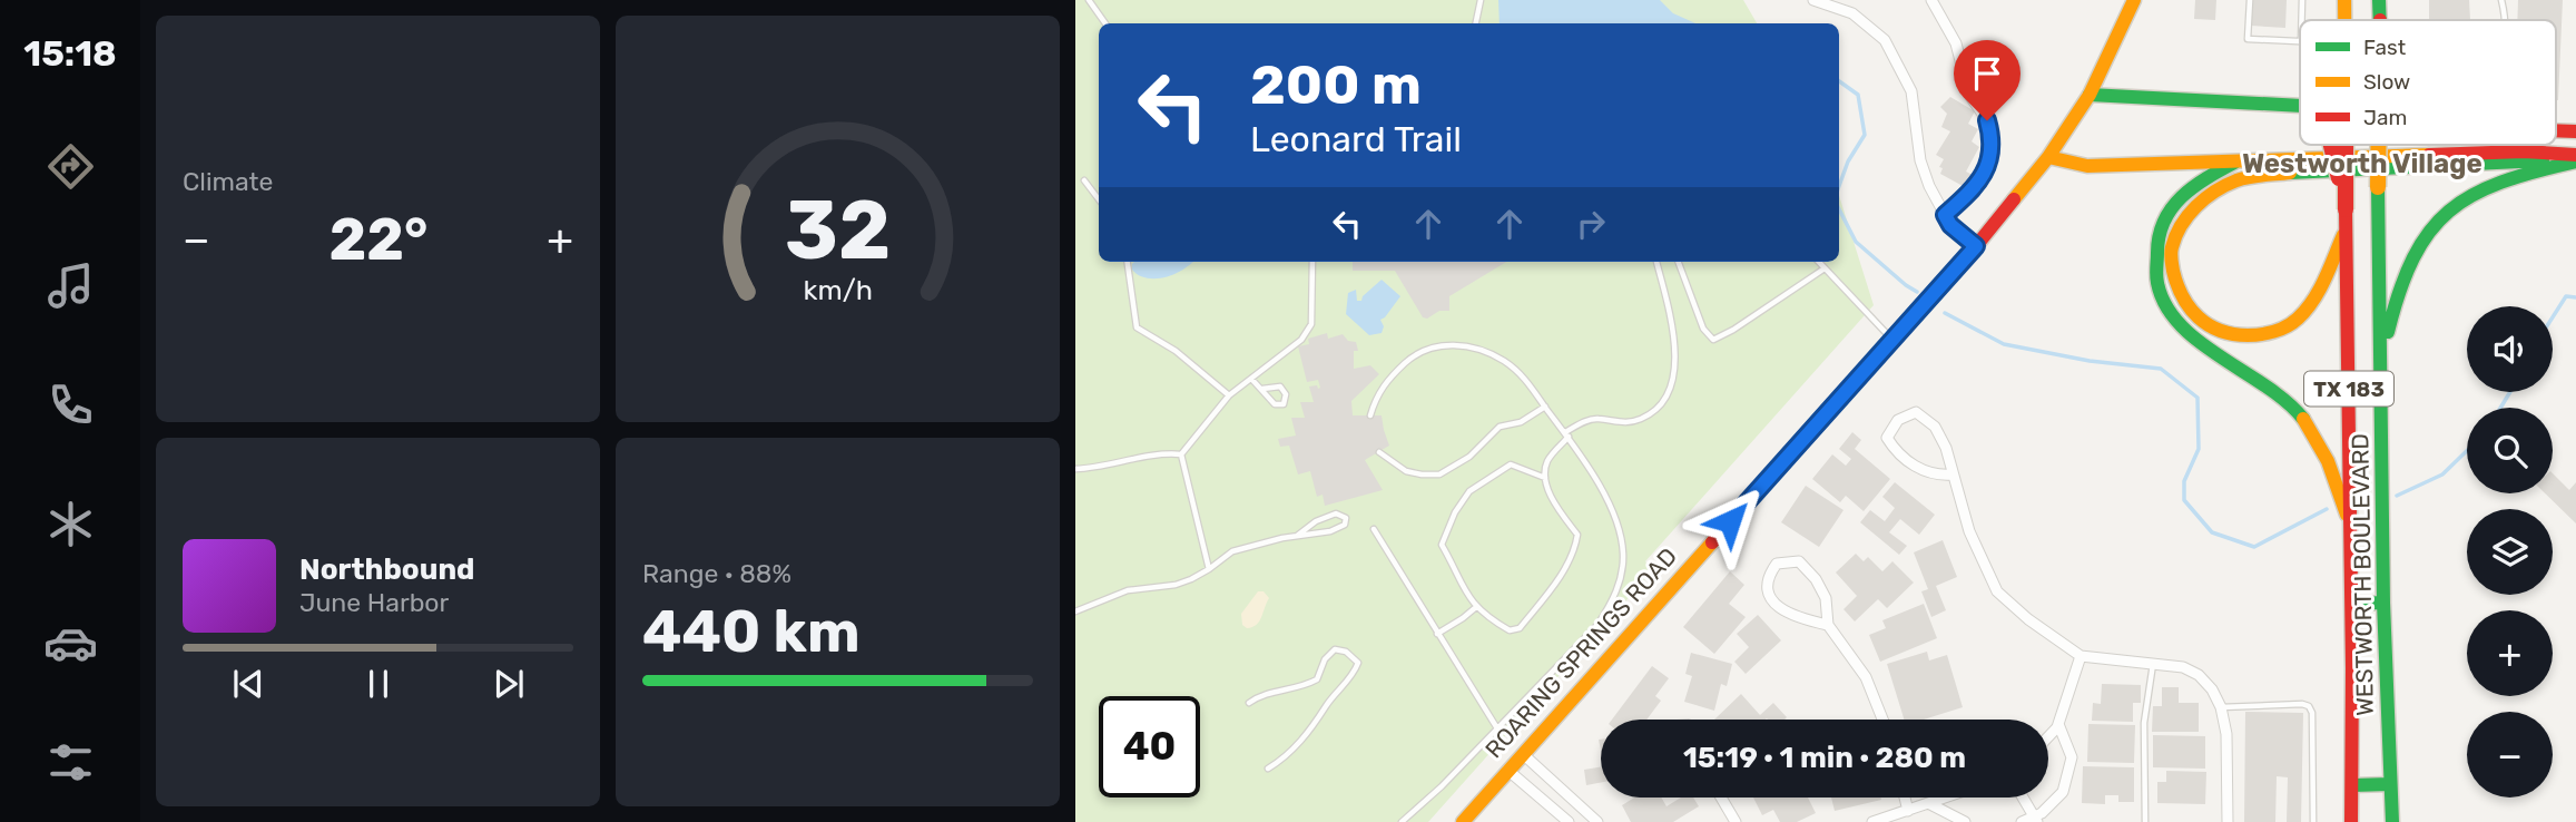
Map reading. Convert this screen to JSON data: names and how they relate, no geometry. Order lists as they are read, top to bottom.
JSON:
{
  "streets": {
    "main road": ["TX 183", "WESTWORTH BOULEVARD", "ROARING SPRINGS ROAD"]
  },
  "districts": ["Westworth Village"],
  "legend": ["Fast", "Slow", "Jam"],
  "page": {
    "tabs": "15:18",
    "tile": [
      "Climate",
      ["Range · 88%", "440 km"]
    ],
    "turn": ["200 m", "Leonard Trail"],
    "heat": ["−", "22°", "+"],
    "map_buttons": ["+", "−"],
    "song": ["Northbound", "June Harbor"],
    "limit": "40",
    "trip": "15:19 · 1 min · 280 m",
    "gauge": ["32", "km/h"]
  }
}
